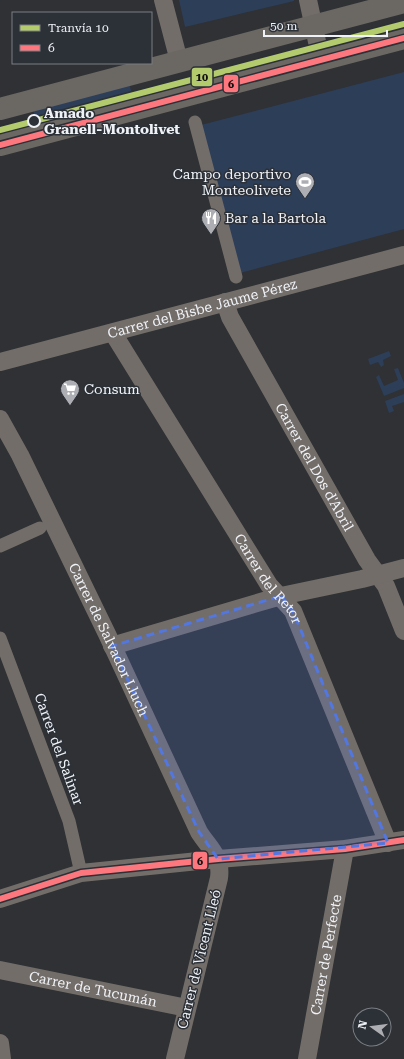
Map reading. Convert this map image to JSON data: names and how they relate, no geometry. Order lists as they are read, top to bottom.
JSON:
{
  "streets": {
    "street": [
      "Carrer del Bisbe Jaume Pérez",
      "Carrer del Dos d'Abril",
      "Carrer del Retor",
      "Carrer de Salvador Lluch",
      "Carrer del Salinar",
      "Carrer de Perfecte",
      "Carrer de Vicent Lleó",
      "Carrer de Tucumán"
    ]
  },
  "crossings": [
    ["Carrer del Bisbe Jaume Pérez", "Carrer del Dos d'Abril"],
    ["Carrer del Bisbe Jaume Pérez", "Carrer del Retor"],
    ["Carrer de Salvador Lluch", "Carrer de Vicent Lleó"],
    ["Carrer de Vicent Lleó", "Carrer de Tucumán"]
  ],
  "places": {
    "other": ["Amado Granell-Montolivet"],
    "sports": ["Campo deportivo Monteolivete"],
    "restaurant": ["Bar a la Bartola"],
    "supermarket": ["Consum"]
  },
  "lines": ["tram line 10", "transit line 6"],
  "legend": ["Tranvía 10", "6"],
  "scale_bar": "50 m",
  "north": "left"
}
